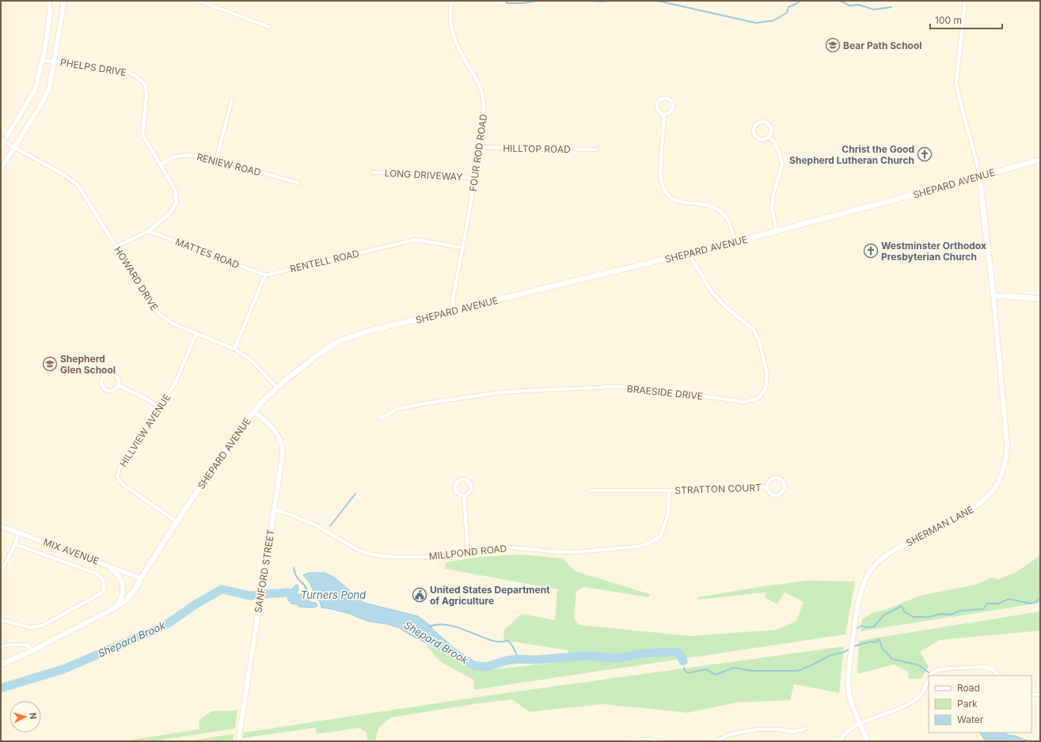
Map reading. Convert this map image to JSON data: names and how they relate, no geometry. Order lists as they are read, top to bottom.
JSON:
{
  "streets": {
    "main road": ["SHEPARD AVENUE"],
    "street": [
      "PHELPS DRIVE",
      "HILLTOP ROAD",
      "FOUR ROD ROAD",
      "RENIEW ROAD",
      "LONG DRIVEWAY",
      "MATTES ROAD",
      "RENTELL ROAD",
      "HOWARD DRIVE",
      "BRAESIDE DRIVE",
      "HILLVIEW AVENUE",
      "STRATTON COURT",
      "SHERMAN LANE",
      "MIX AVENUE",
      "MILLPOND ROAD",
      "SANFORD STREET"
    ]
  },
  "crossings": [
    ["PHELPS DRIVE", "RENIEW ROAD"],
    ["PHELPS DRIVE", "MATTES ROAD"],
    ["PHELPS DRIVE", "HOWARD DRIVE"],
    ["HILLTOP ROAD", "FOUR ROD ROAD"],
    ["FOUR ROD ROAD", "LONG DRIVEWAY"],
    ["FOUR ROD ROAD", "SHEPARD AVENUE"],
    ["FOUR ROD ROAD", "RENTELL ROAD"],
    ["SHEPARD AVENUE", "HOWARD DRIVE"],
    ["SHEPARD AVENUE", "BRAESIDE DRIVE"],
    ["SHEPARD AVENUE", "HILLVIEW AVENUE"],
    ["SHEPARD AVENUE", "MIX AVENUE"],
    ["SHEPARD AVENUE", "SANFORD STREET"],
    ["MATTES ROAD", "RENTELL ROAD"],
    ["HOWARD DRIVE", "HILLVIEW AVENUE"],
    ["STRATTON COURT", "MILLPOND ROAD"],
    ["MILLPOND ROAD", "SANFORD STREET"]
  ],
  "water": ["Turners Pond", "Shepard Brook"],
  "places": {
    "school or university": ["Bear Path School", "Shepherd Glen School"],
    "church": ["Christ the Good Shepherd Lutheran Church", "Westminster Orthodox Presbyterian Church"],
    "public building": ["United States Department of Agriculture"]
  },
  "legend": ["Road", "Park", "Water"],
  "scale_bar": "100 m",
  "north": "right"
}
